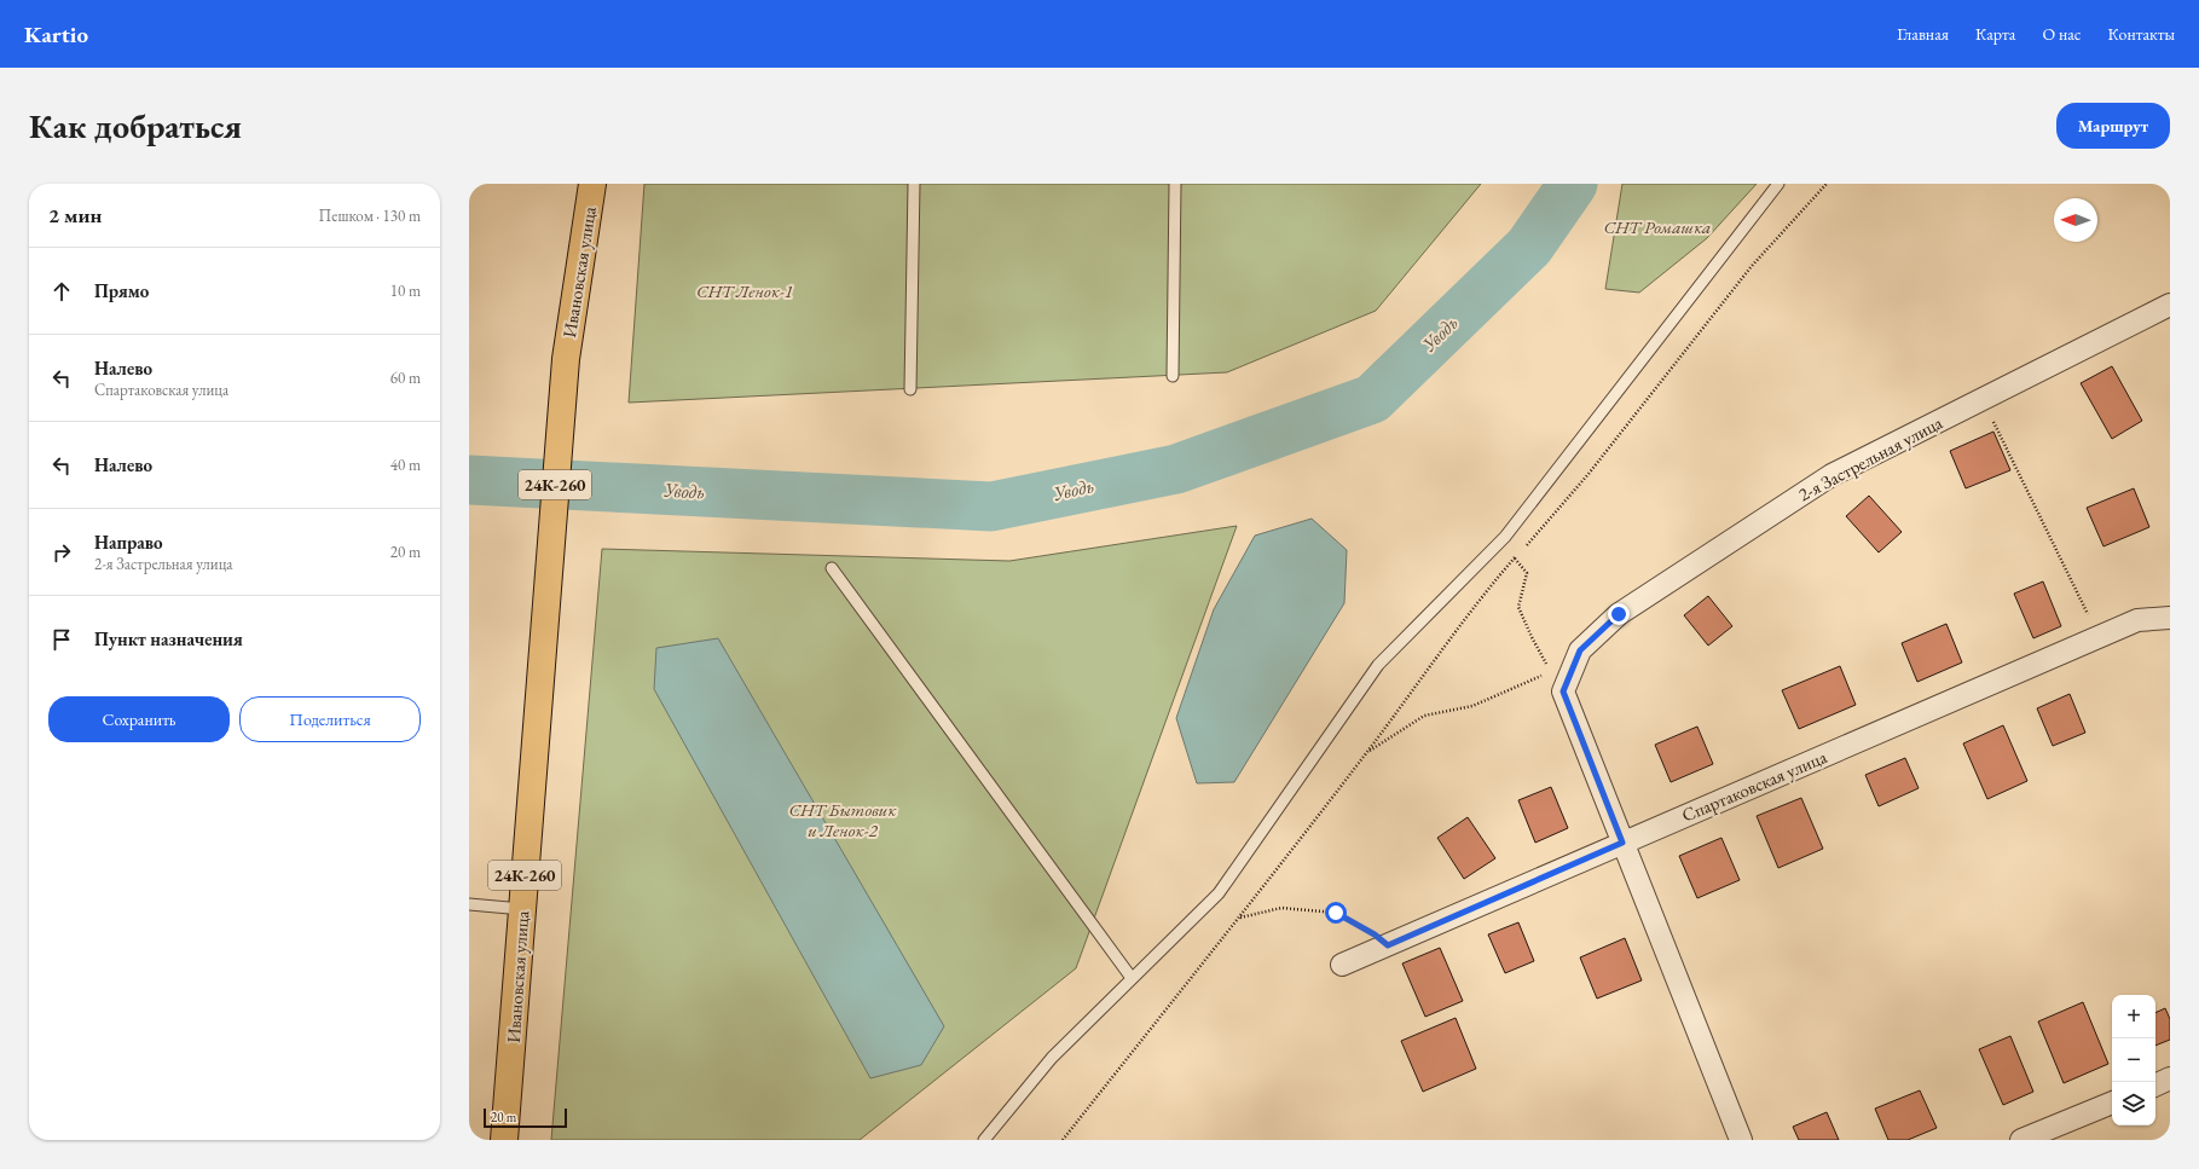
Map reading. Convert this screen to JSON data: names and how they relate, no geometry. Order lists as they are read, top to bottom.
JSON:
{
  "streets": {
    "main road": ["Ивановская улица", "24К-260"],
    "street": ["2-я Застрельная улица", "Спартаковская улица"]
  },
  "water": ["Уводь"],
  "parks": ["СНТ Ромашка", "СНТ Ленок-1", "СНТ Бытовик и Ленок-2"],
  "scale_bar": "20 m",
  "north": "left",
  "page": {
    "header": "Kartio",
    "nav": [
      "Главная",
      "Карта",
      "О нас",
      "Контакты"
    ],
    "buttons": [
      "Маршрут",
      ["Сохранить", "Поделиться"]
    ],
    "title": "Как добраться",
    "heading": ["2 мин", "Пешком · 130 m"],
    "list": [
      ["Прямо", "10 m"],
      ["Налево", "Спартаковская улица", "60 m"],
      ["Налево", "40 m"],
      ["Направо", "2-я Застрельная улица", "20 m"],
      "Пункт назначения"
    ],
    "map_buttons": ["+", "−"],
    "scale": "20 m"
  }
}
